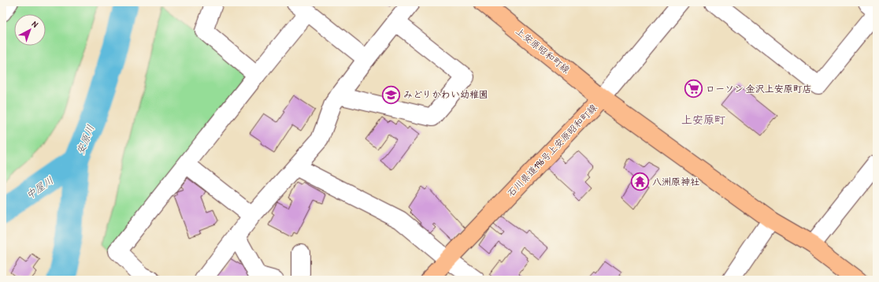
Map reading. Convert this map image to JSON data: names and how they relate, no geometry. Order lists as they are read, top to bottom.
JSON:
{
  "streets": {
    "main road": ["上安原昭和町線", "石川県道196号上安原昭和町線"]
  },
  "crossings": [
    ["上安原昭和町線", "石川県道196号上安原昭和町線"]
  ],
  "districts": ["上安原町"],
  "water": ["安原川", "中屋川"],
  "places": {
    "supermarket": ["ローソン 金沢上安原町店"],
    "school or university": ["みどりかわい幼稚園"],
    "temple": ["八洲原神社"]
  },
  "north": "top right"
}
